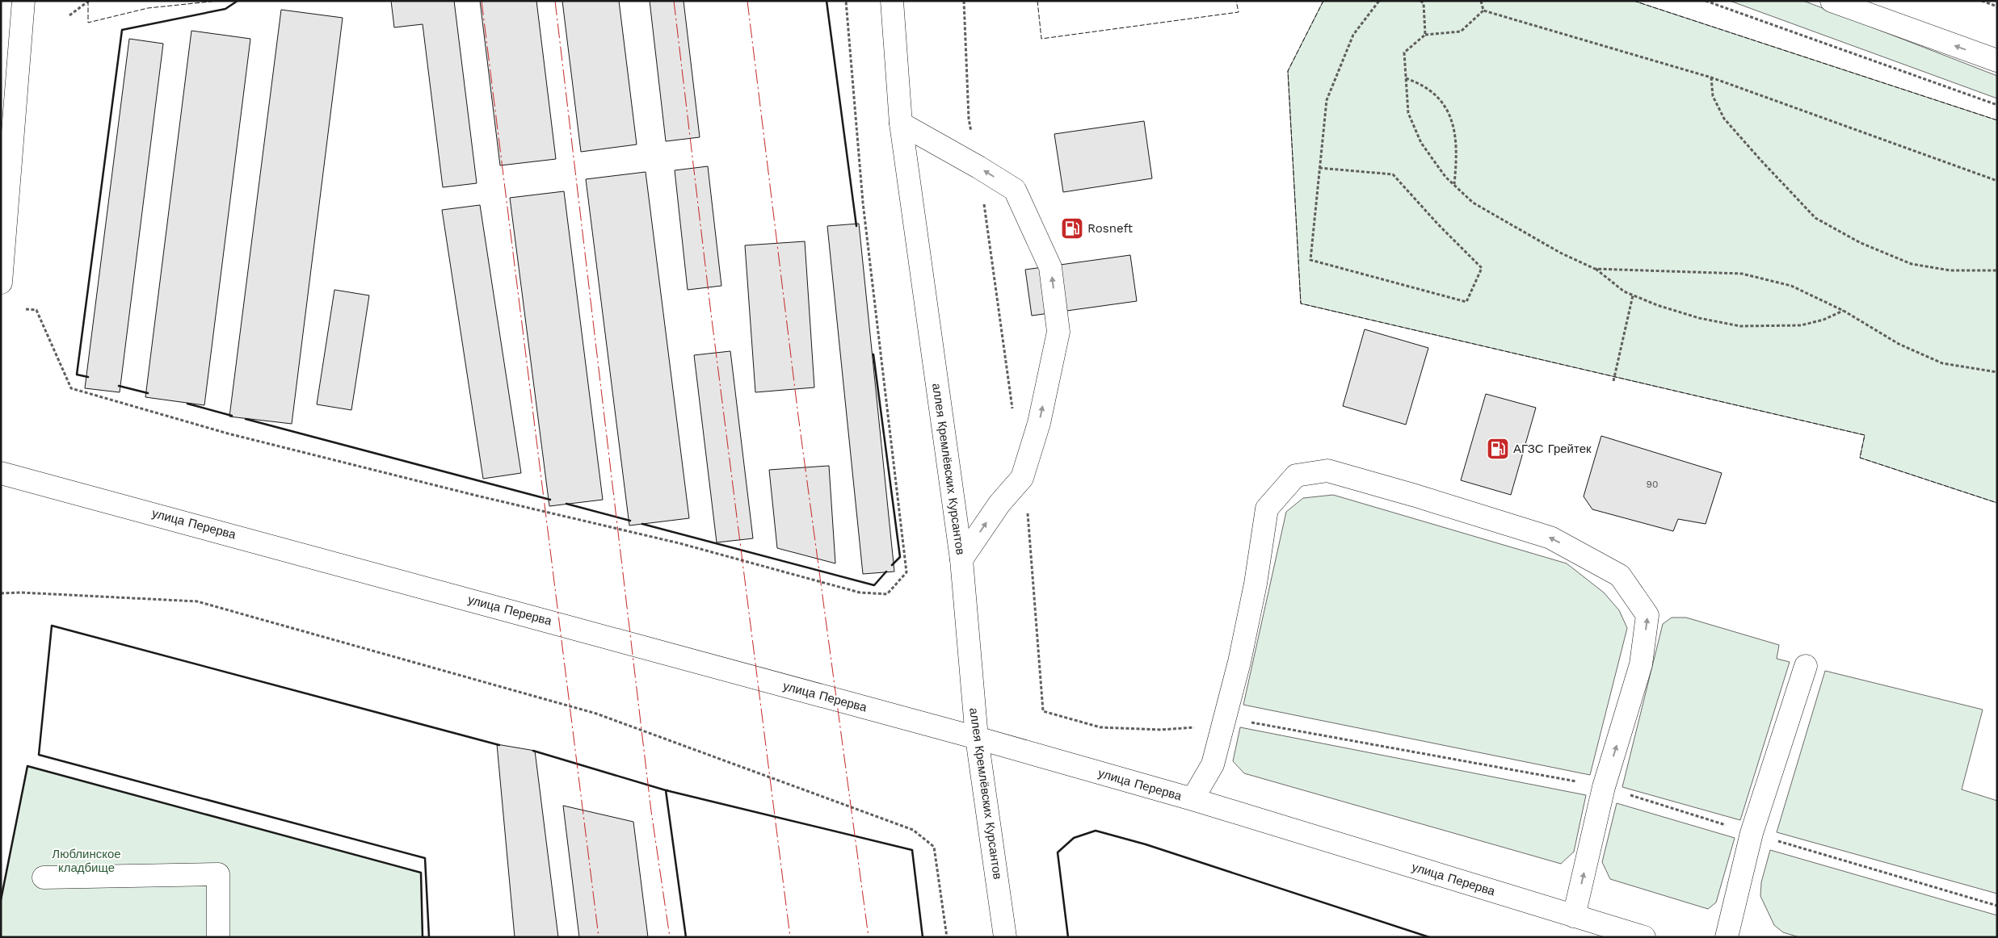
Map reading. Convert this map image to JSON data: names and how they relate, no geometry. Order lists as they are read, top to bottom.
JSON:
{
  "streets": {
    "street": ["аллея Кремлёвских Курсантов", "улица Перерва"]
  },
  "crossings": [
    ["аллея Кремлёвских Курсантов", "улица Перерва"]
  ],
  "parks": ["Люблинское кладбище"],
  "places": {
    "fuel station": ["Rosneft", "АГЗС Грейтек"]
  },
  "house_numbers": ["90"]
}
